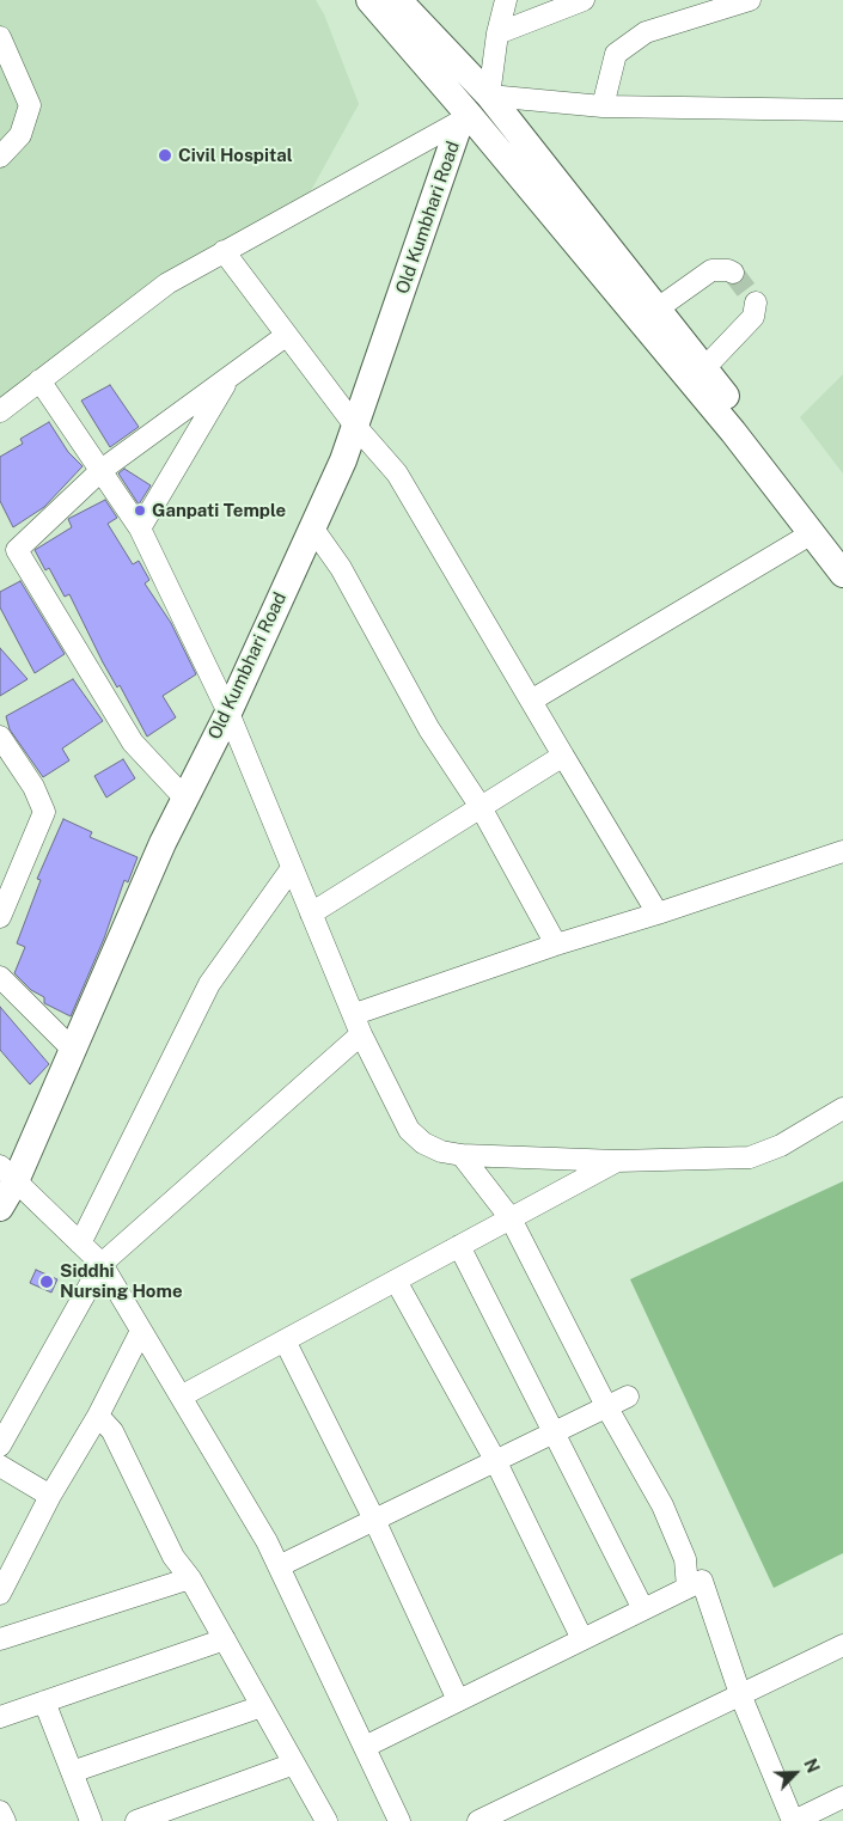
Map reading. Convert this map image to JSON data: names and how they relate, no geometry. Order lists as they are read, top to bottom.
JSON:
{
  "streets": {
    "main road": ["Old Kumbhari Road"]
  },
  "places": ["Civil Hospital", "Ganpati Temple", "Siddhi Nursing Home"],
  "north": "top right"
}
